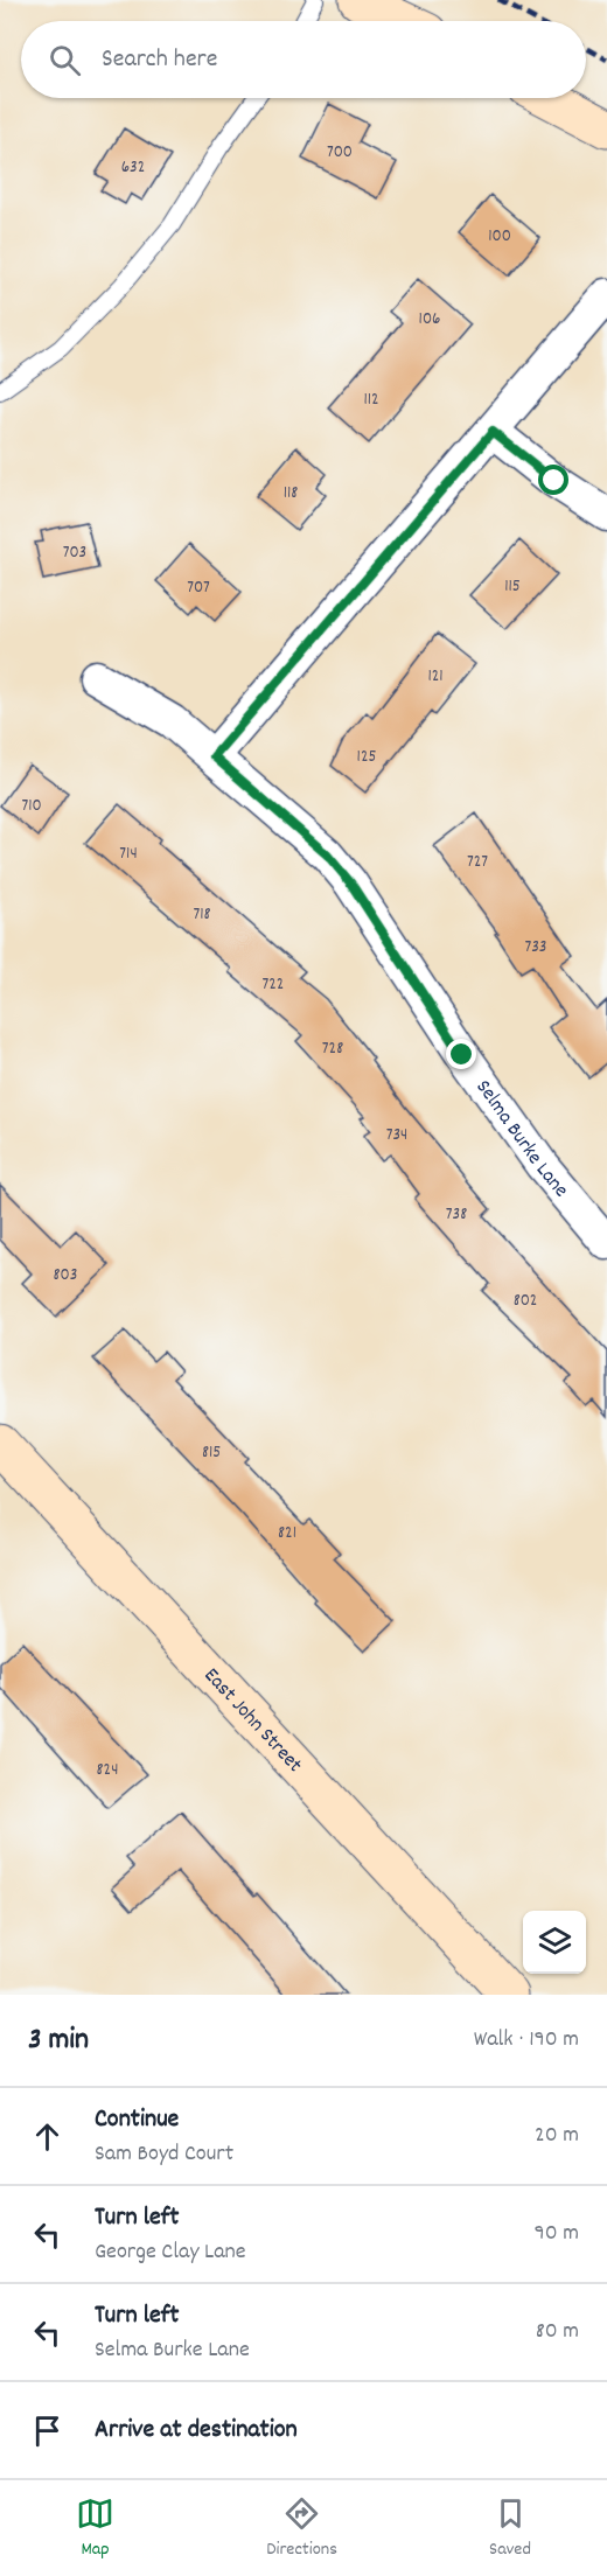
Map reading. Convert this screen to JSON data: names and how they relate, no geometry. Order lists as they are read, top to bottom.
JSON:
{
  "streets": {
    "main road": ["East John Street"],
    "street": ["Selma Burke Lane"]
  },
  "house_numbers": [
    "700",
    "632",
    "100",
    "106",
    "112",
    "118",
    "703",
    "115",
    "707",
    "121",
    "125",
    "710",
    "714",
    "727",
    "718",
    "733",
    "722",
    "728",
    "734",
    "738",
    "803",
    "802",
    "815",
    "821",
    "824"
  ],
  "page": {
    "search": "Search here",
    "heading": ["3 min", "Walk · 190 m"],
    "list": [
      ["Continue", "Sam Boyd Court", "20 m"],
      ["Turn left", "George Clay Lane", "90 m"],
      ["Turn left", "Selma Burke Lane", "80 m"],
      "Arrive at destination"
    ],
    "nav": ["Map", "Directions", "Saved"]
  }
}
